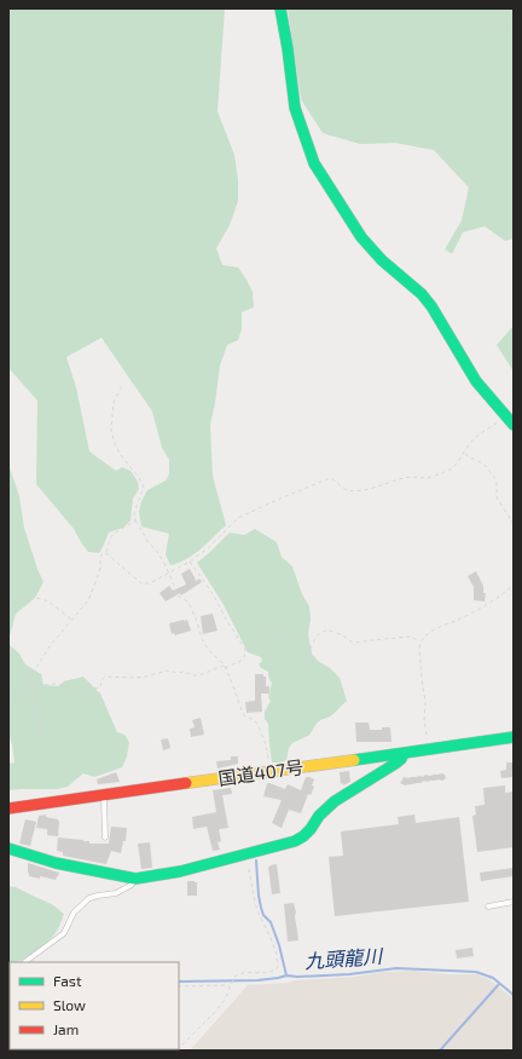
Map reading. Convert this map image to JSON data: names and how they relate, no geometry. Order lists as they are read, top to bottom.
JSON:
{
  "streets": {
    "main road": ["国道407号"]
  },
  "water": ["九頭龍川"],
  "legend": ["Fast", "Slow", "Jam"]
}
